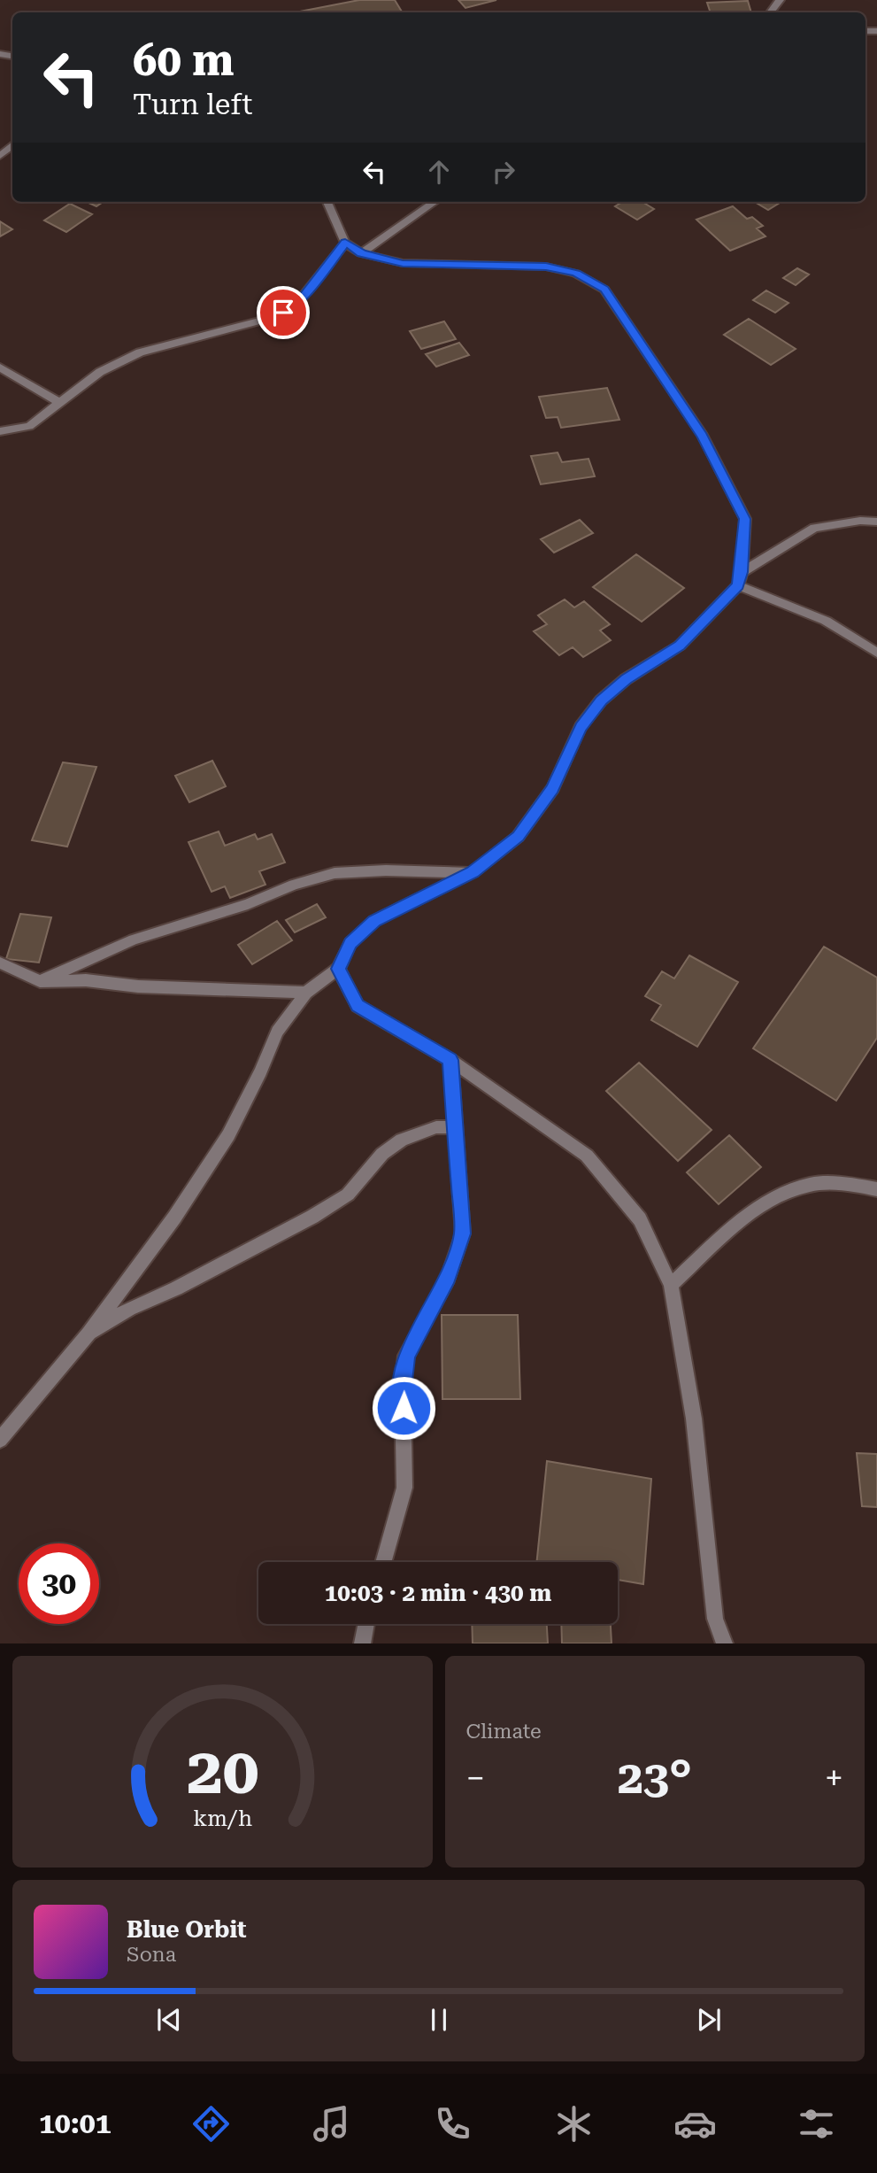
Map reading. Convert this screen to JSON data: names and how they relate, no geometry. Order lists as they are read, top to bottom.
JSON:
{
  "page": {
    "turn": ["60 m", "Turn left"],
    "limit": "30",
    "trip": "10:03 · 2 min · 430 m",
    "tile": "Climate",
    "heat": ["−", "23°", "+"],
    "song": ["Blue Orbit", "Sona"],
    "tabs": "10:01",
    "gauge": ["20", "km/h"]
  }
}
